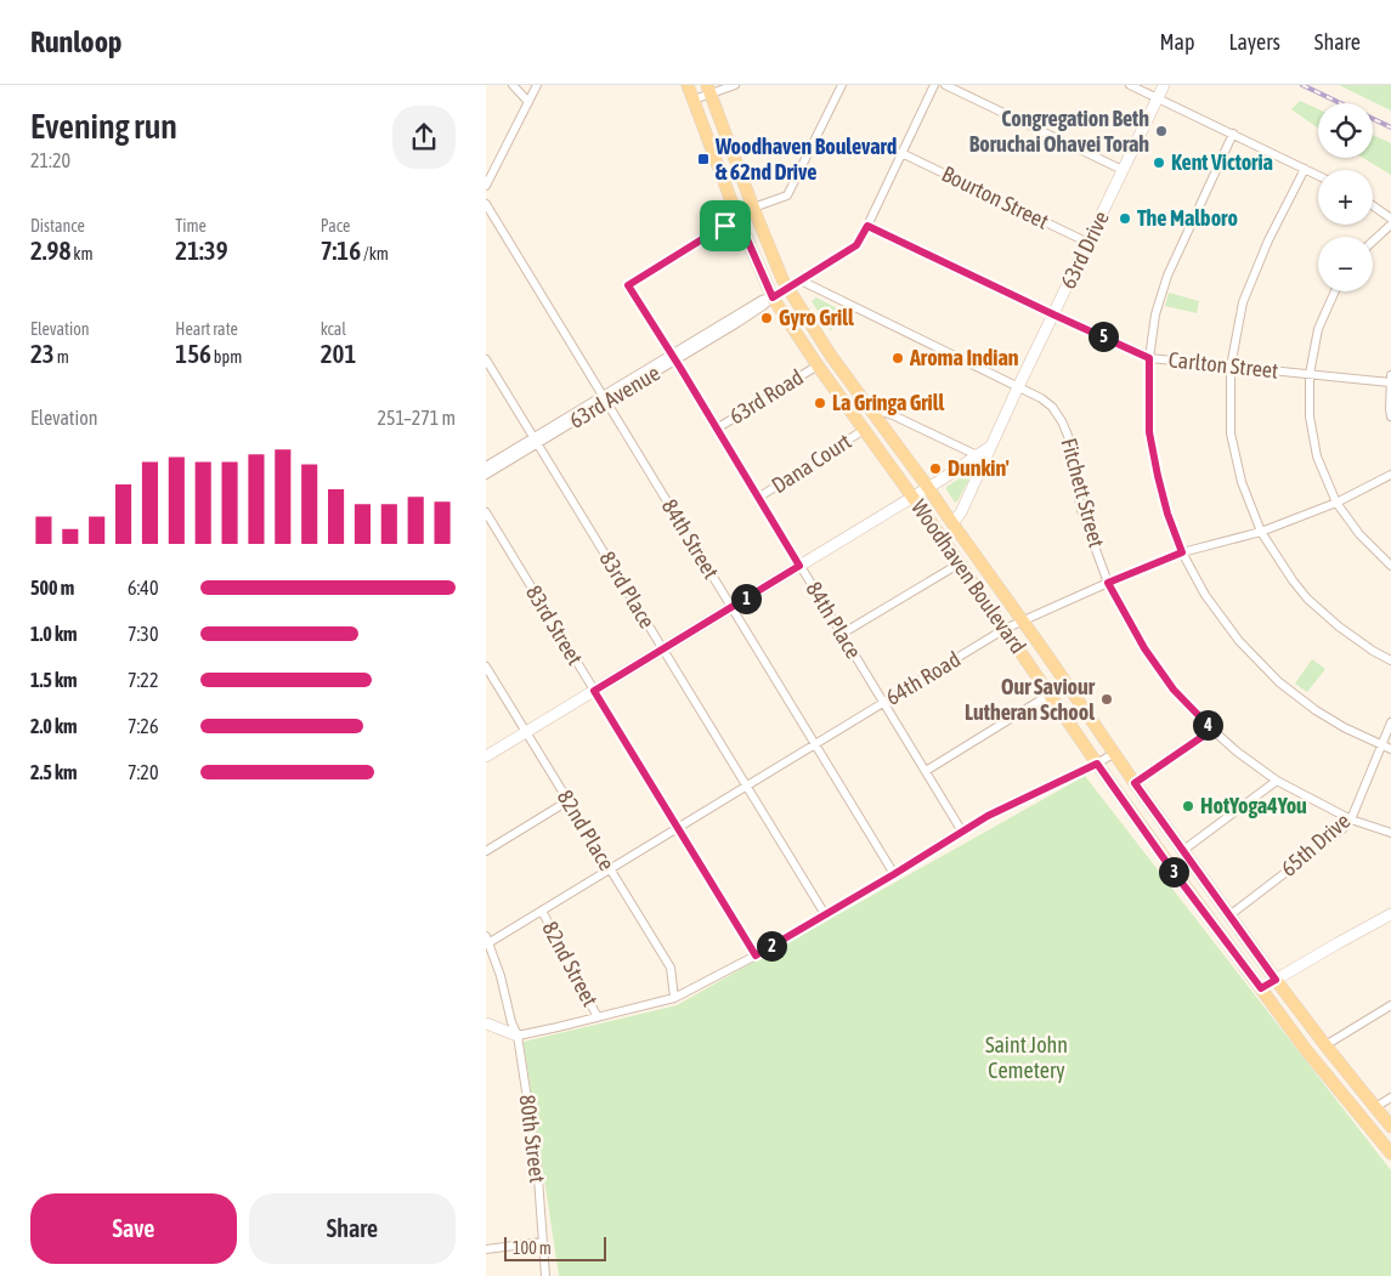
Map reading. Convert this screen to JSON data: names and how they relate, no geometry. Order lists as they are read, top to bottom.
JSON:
{
  "streets": {
    "main road": ["Woodhaven Boulevard"],
    "street": [
      "Bourton Street",
      "63rd Drive",
      "Carlton Street",
      "63rd Avenue",
      "63rd Road",
      "Dana Court",
      "Fitchett Street",
      "84th Street",
      "83rd Place",
      "84th Place",
      "83rd Street",
      "64th Road",
      "82nd Place",
      "65th Drive",
      "82nd Street",
      "80th Street"
    ]
  },
  "crossings": [
    ["Bourton Street", "63rd Drive"],
    ["Bourton Street", "63rd Avenue"],
    ["63rd Drive", "Carlton Street"],
    ["63rd Drive", "Fitchett Street"],
    ["63rd Drive", "84th Street"],
    ["63rd Drive", "Woodhaven Boulevard"],
    ["63rd Drive", "83rd Place"],
    ["63rd Drive", "84th Place"],
    ["63rd Drive", "83rd Street"],
    ["63rd Drive", "82nd Place"],
    ["Carlton Street", "63rd Avenue"],
    ["63rd Avenue", "Fitchett Street"],
    ["63rd Avenue", "84th Street"],
    ["63rd Avenue", "Woodhaven Boulevard"],
    ["63rd Avenue", "83rd Place"],
    ["63rd Avenue", "84th Place"],
    ["63rd Road", "Woodhaven Boulevard"],
    ["63rd Road", "84th Place"],
    ["Dana Court", "Woodhaven Boulevard"],
    ["Dana Court", "84th Place"],
    ["Fitchett Street", "64th Road"],
    ["Fitchett Street", "65th Drive"],
    ["84th Street", "64th Road"],
    ["Woodhaven Boulevard", "84th Place"],
    ["Woodhaven Boulevard", "64th Road"],
    ["Woodhaven Boulevard", "65th Drive"],
    ["83rd Place", "64th Road"],
    ["84th Place", "64th Road"],
    ["83rd Street", "64th Road"],
    ["64th Road", "82nd Place"],
    ["64th Road", "82nd Street"],
    ["64th Road", "80th Street"]
  ],
  "parks": ["Saint John Cemetery"],
  "places": {
    "other": [
      "Congregation Beth Boruchai Ohavei Torah",
      "Kent Victoria",
      "The Malboro",
      "Gyro Grill",
      "Aroma Indian",
      "La Gringa Grill",
      "Dunkin'",
      "Our Saviour Lutheran School",
      "HotYoga4You"
    ],
    "transit": ["Woodhaven Boulevard & 62nd Drive"]
  },
  "scale_bar": "100 m",
  "page": {
    "header": "Runloop",
    "nav": ["Map", "Layers", "Share"],
    "heading": ["Evening run", "21:20"],
    "map_buttons": ["+", "−"],
    "stats": [
      ["Distance", "2.98 km"],
      ["Time", "21:39"],
      ["Pace", "7:16 /km"],
      ["Elevation", "23 m"],
      ["Heart rate", "156 bpm"],
      ["kcal", "201"]
    ],
    "pins": [
      "5",
      "1",
      "4",
      "3",
      "2"
    ],
    "chart": ["Elevation", "251–271 m"],
    "list": [
      {
        "name": "500 m",
        "note": "6:40"
      },
      {
        "name": "1.0 km",
        "note": "7:30"
      },
      {
        "name": "1.5 km",
        "note": "7:22"
      },
      {
        "name": "2.0 km",
        "note": "7:26"
      },
      {
        "name": "2.5 km",
        "note": "7:20"
      }
    ],
    "buttons": ["Save", "Share"],
    "scale": "100 m"
  }
}
